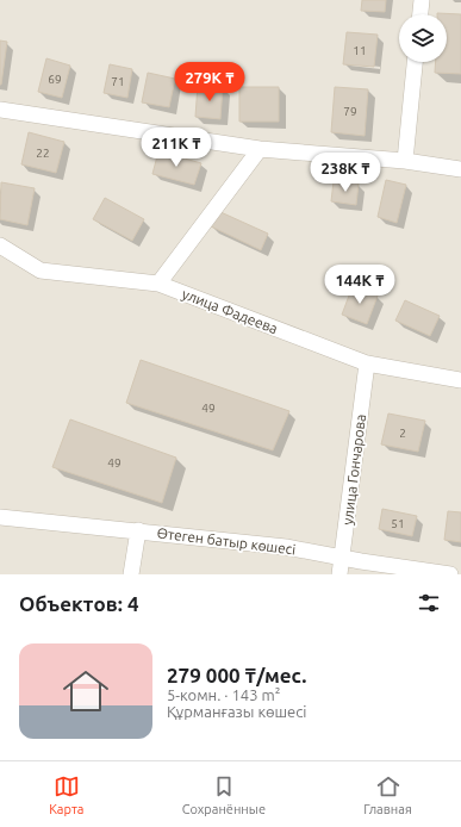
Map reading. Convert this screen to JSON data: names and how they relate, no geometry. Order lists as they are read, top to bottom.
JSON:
{
  "streets": {
    "street": ["улица Фадеева", "улица Гончарова", "Өтеген батыр көшесі"]
  },
  "crossings": [
    ["улица Фадеева", "улица Гончарова"],
    ["улица Гончарова", "Өтеген батыр көшесі"]
  ],
  "house_numbers": [
    "11",
    "69",
    "71",
    "79",
    "22",
    "49",
    "2",
    "49",
    "51"
  ],
  "page": {
    "price": [
      "279K ₸",
      "211K ₸",
      "238K ₸",
      "144K ₸"
    ],
    "heading": "Объектов: 4",
    "list": [
      {
        "name": "279 000 ₸/мес.",
        "note": "5-комн. · 143 m² · Құрманғазы көшесі"
      }
    ],
    "tabs": ["Карта", "Сохранённые", "Главная"]
  }
}
